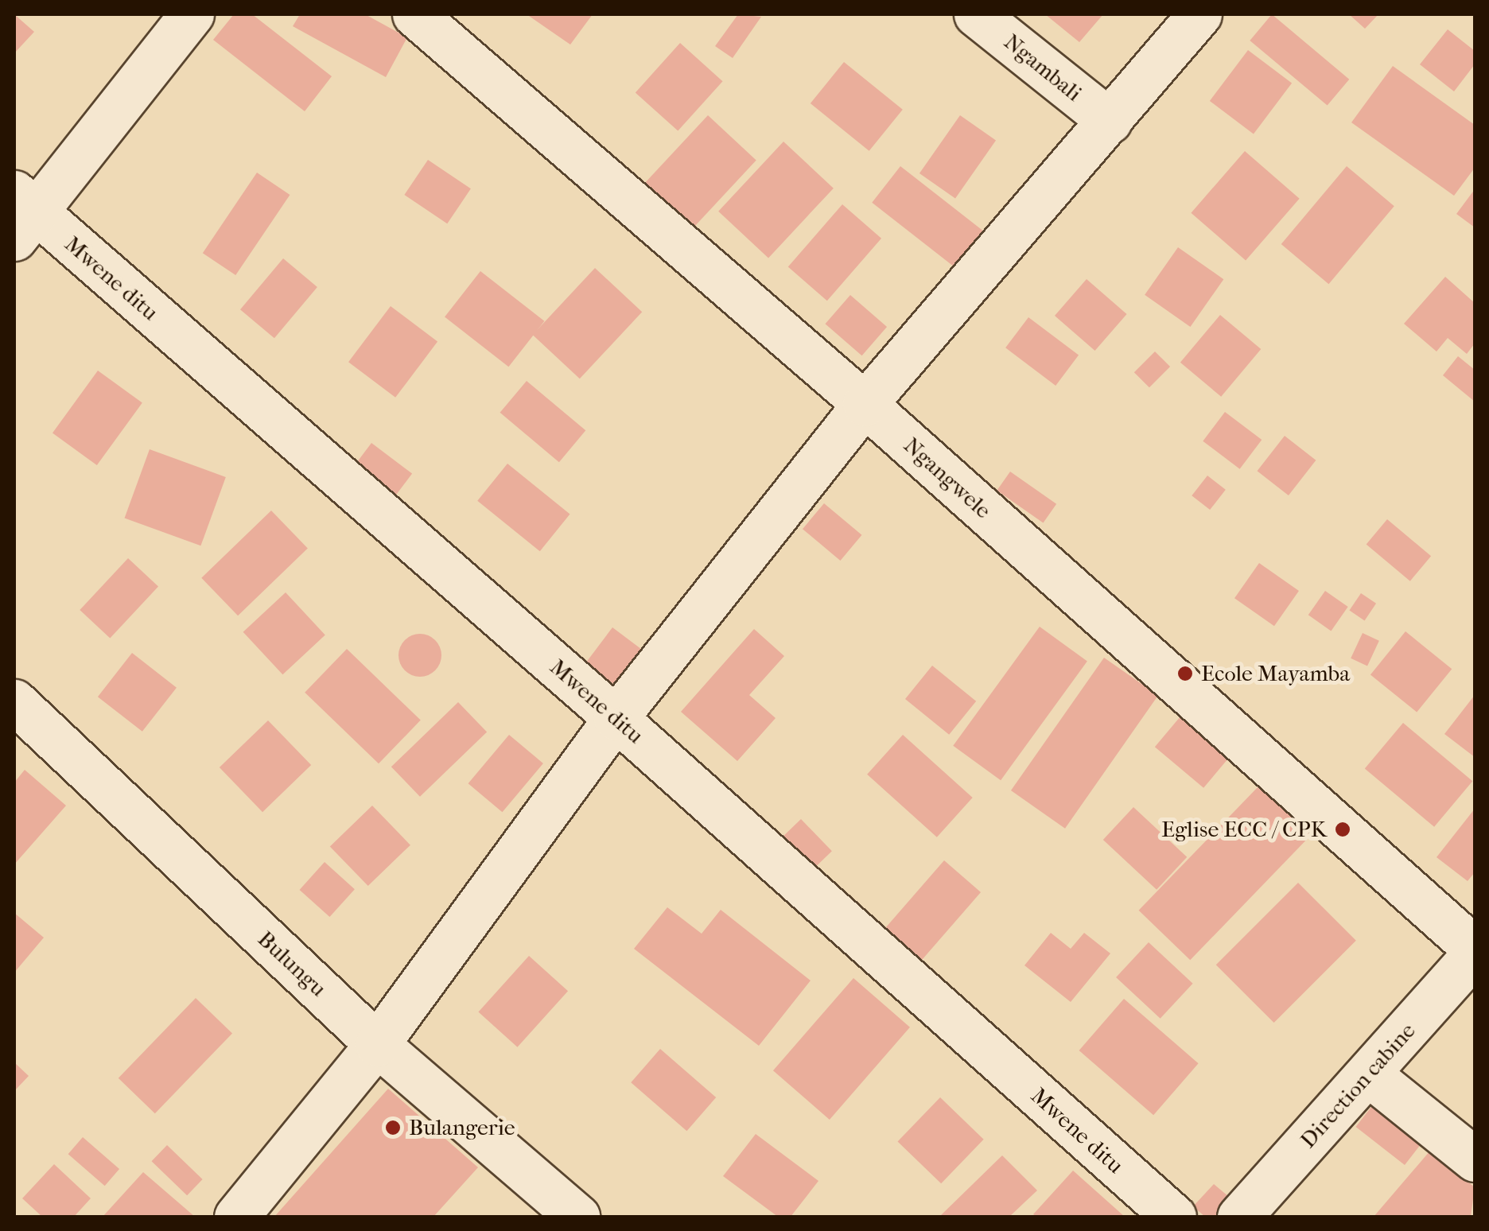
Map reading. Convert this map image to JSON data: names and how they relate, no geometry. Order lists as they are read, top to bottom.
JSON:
{
  "streets": {
    "street": [
      "Ngambali",
      "Mwene ditu",
      "Ngangwele",
      "Bulungu",
      "Direction cabine"
    ]
  },
  "crossings": [
    ["Ngangwele", "Direction cabine"]
  ],
  "places": ["Ecole Mayamba", "Eglise ECC / CPK", "Bulangerie"]
}
